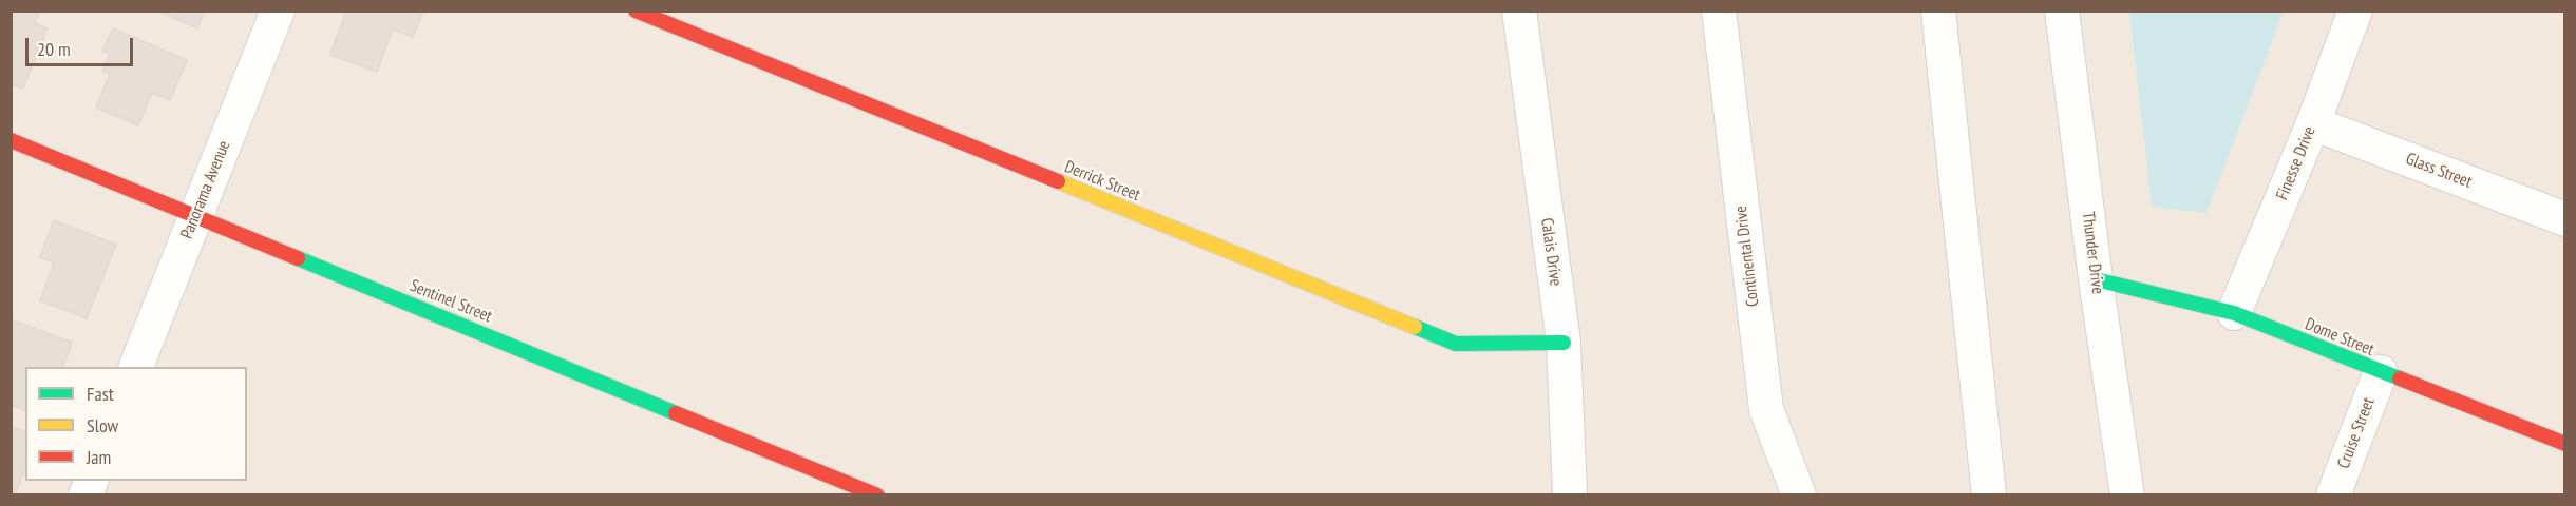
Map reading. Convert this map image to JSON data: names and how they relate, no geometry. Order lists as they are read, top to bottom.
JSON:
{
  "streets": {
    "street": [
      "Finesse Drive",
      "Glass Street",
      "Derrick Street",
      "Panorama Avenue",
      "Calais Drive",
      "Thunder Drive",
      "Continental Drive",
      "Sentinel Street",
      "Dome Street",
      "Cruise Street"
    ]
  },
  "crossings": [
    ["Finesse Drive", "Glass Street"],
    ["Finesse Drive", "Dome Street"],
    ["Derrick Street", "Calais Drive"],
    ["Panorama Avenue", "Sentinel Street"],
    ["Thunder Drive", "Dome Street"],
    ["Dome Street", "Cruise Street"]
  ],
  "legend": ["Fast", "Slow", "Jam"],
  "scale_bar": "20 m"
}
